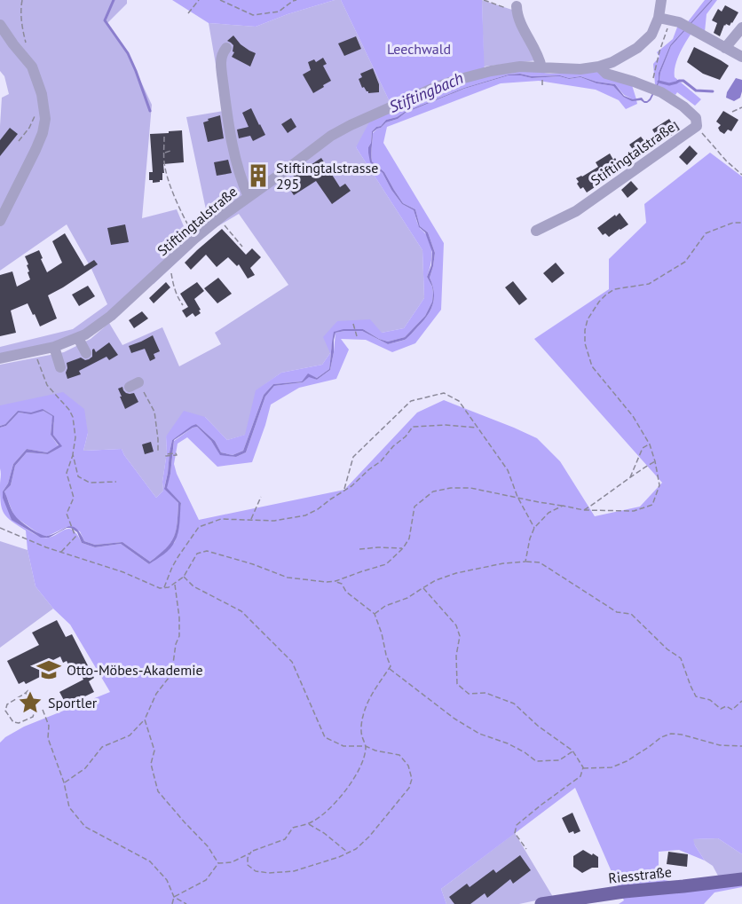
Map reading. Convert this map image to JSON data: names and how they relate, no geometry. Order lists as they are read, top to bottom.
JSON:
{
  "streets": {
    "main road": ["Riesstraße"],
    "street": ["Stiftingtalstraße"]
  },
  "water": ["Stiftingbach"],
  "parks": ["Leechwald"],
  "places": {
    "building": ["Stiftingtalstrasse 295"],
    "school or university": ["Otto-Möbes-Akademie"],
    "place": ["Sportler"]
  }
}
